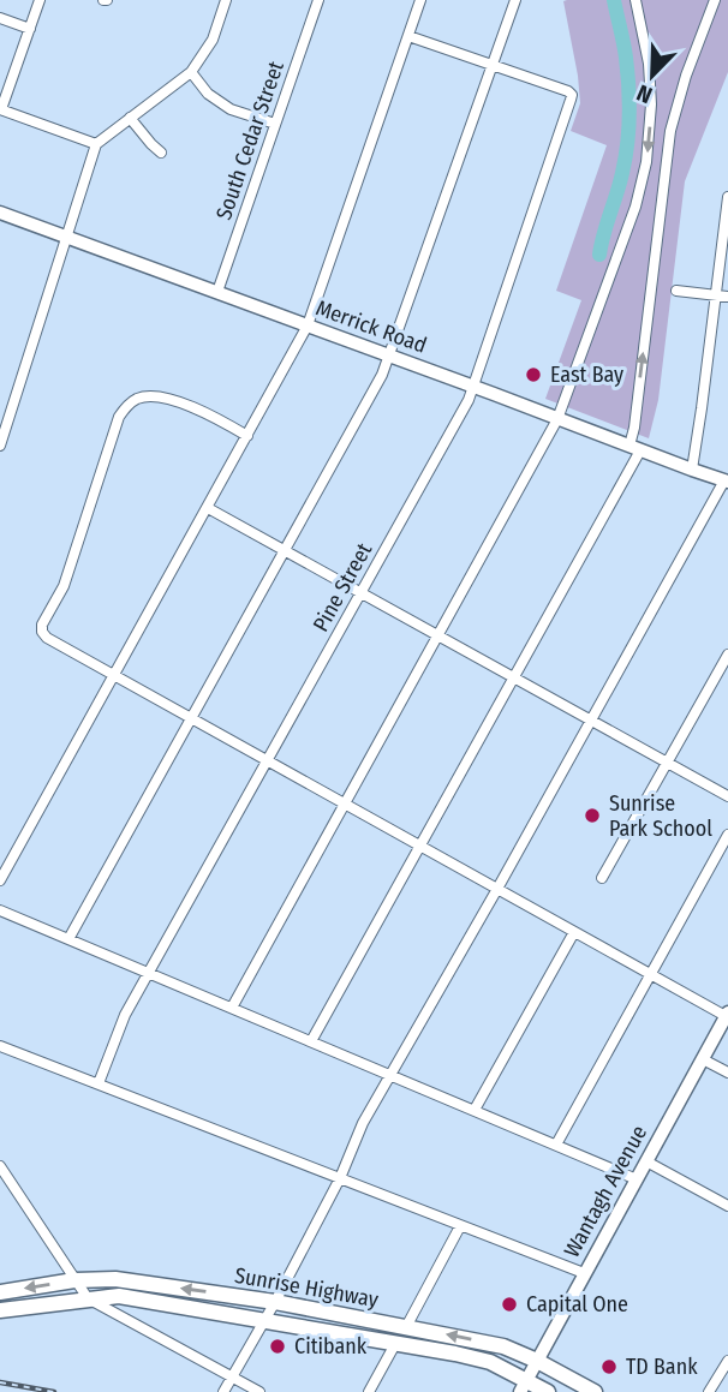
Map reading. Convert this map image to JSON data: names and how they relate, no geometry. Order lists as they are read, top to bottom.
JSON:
{
  "streets": {
    "highway": ["Sunrise Highway"],
    "main road": ["Merrick Road", "Wantagh Avenue"],
    "street": ["South Cedar Street", "Pine Street"]
  },
  "crossings": [
    ["South Cedar Street", "Merrick Road"],
    ["Merrick Road", "Pine Street"],
    ["Wantagh Avenue", "Sunrise Highway"]
  ],
  "places": [
    "East Bay",
    "Sunrise Park School",
    "Capital One",
    "Citibank",
    "TD Bank"
  ],
  "north": "bottom left"
}
